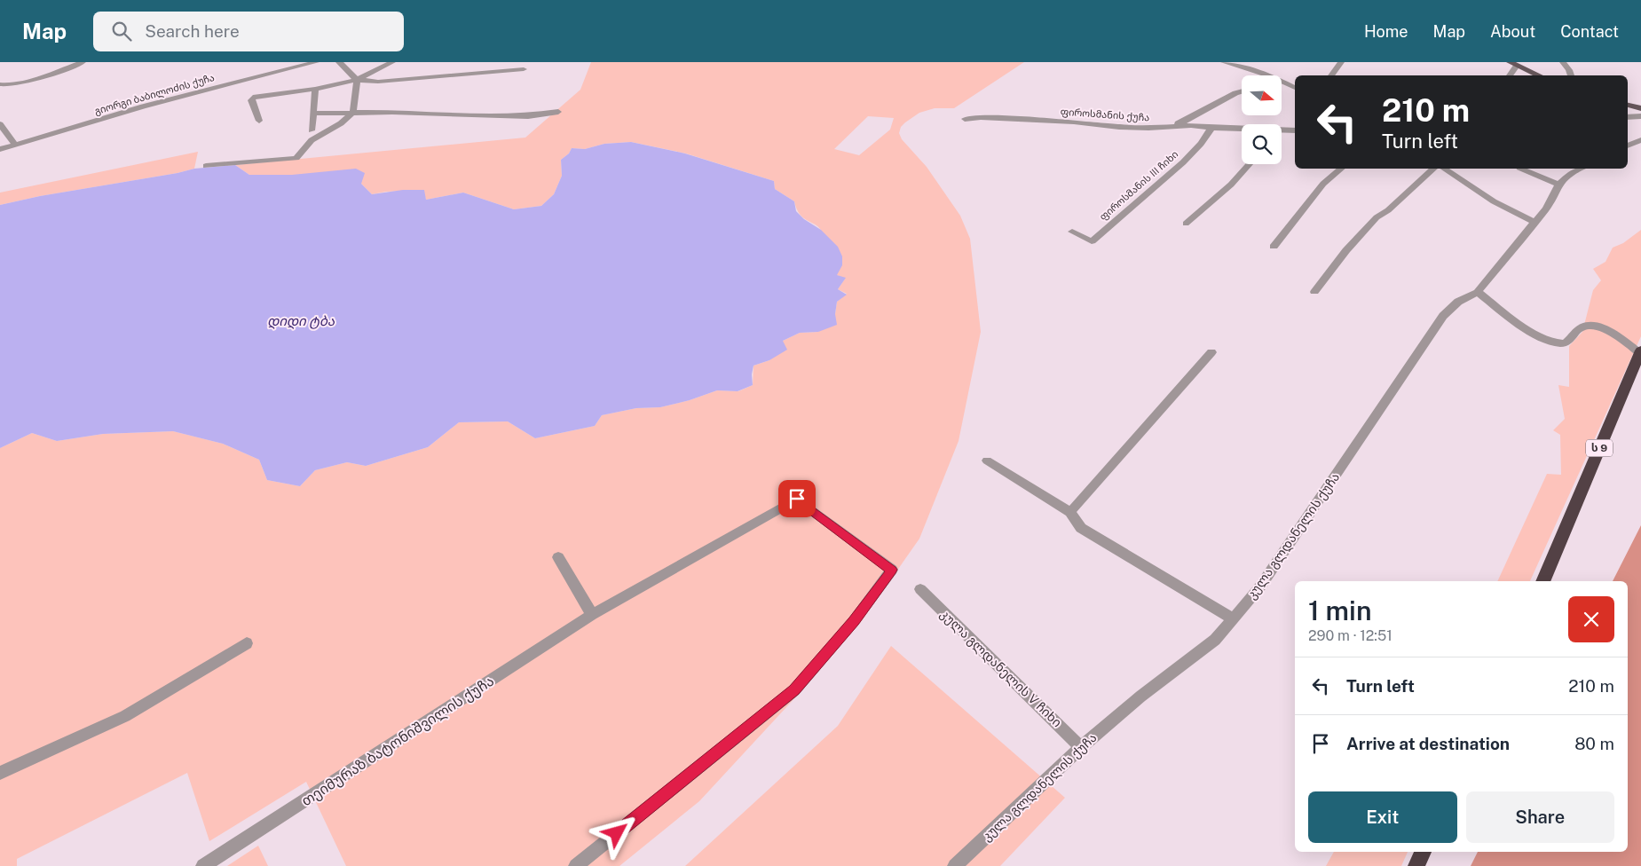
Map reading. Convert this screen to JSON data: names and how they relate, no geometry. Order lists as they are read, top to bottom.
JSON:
{
  "streets": {
    "highway": ["ს 9"],
    "street": [
      "გიორგი ბაბილოძის ქუჩა",
      "ფიროსმანის ქუჩა",
      "ფიროსმანის III ჩიხი",
      "კულა გლდანელის ქუჩა",
      "კულა გლდანელის V ჩიხი",
      "თეიმურაზ ბატონიშვილის ქუჩა"
    ]
  },
  "crossings": [
    ["ფიროსმანის ქუჩა", "ფიროსმანის III ჩიხი"],
    ["კულა გლდანელის ქუჩა", "კულა გლდანელის V ჩიხი"]
  ],
  "water": ["დიდი ტბა"],
  "north": "right",
  "page": {
    "header": "Map",
    "search": "Search here",
    "nav": [
      "Home",
      "Map",
      "About",
      "Contact"
    ],
    "turn": ["210 m", "Turn left"],
    "heading": ["1 min", "290 m · 12:51"],
    "list": [
      {
        "name": "Turn left",
        "value": "210 m"
      },
      {
        "name": "Arrive at destination",
        "value": "80 m"
      }
    ],
    "buttons": ["Exit", "Share"]
  }
}
